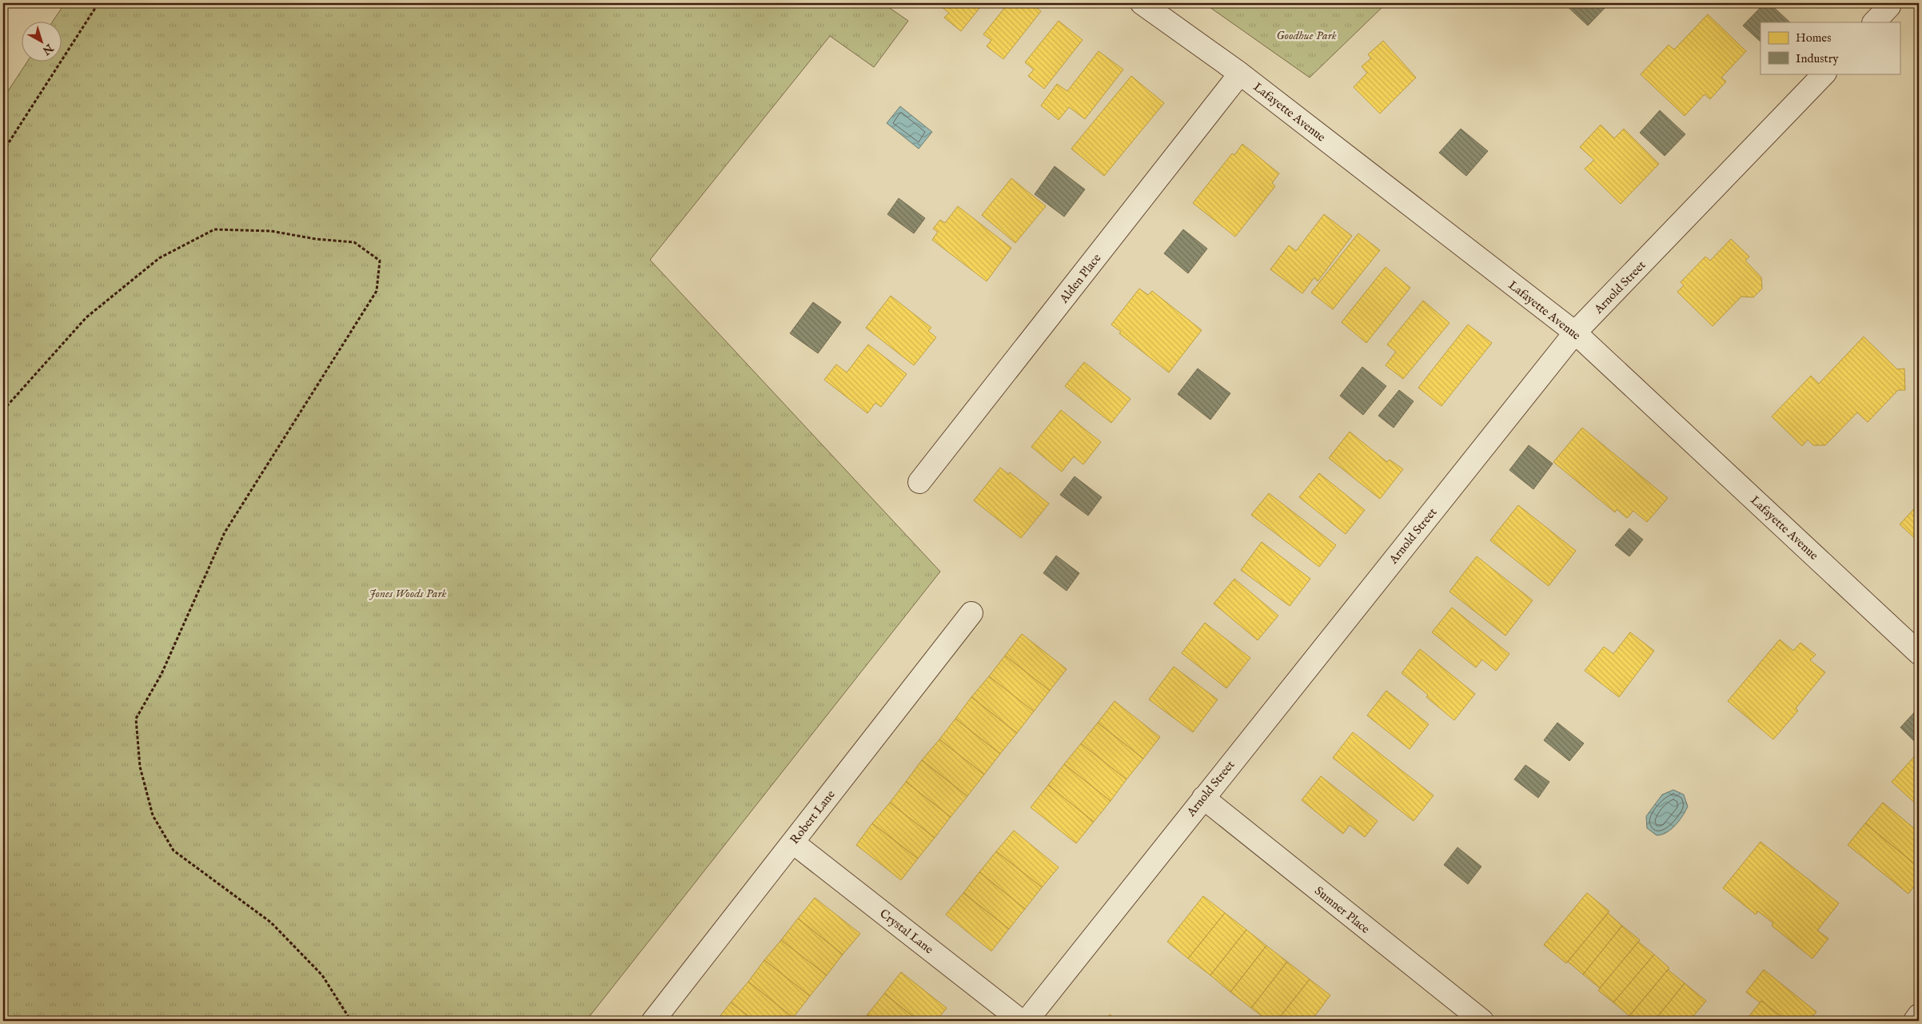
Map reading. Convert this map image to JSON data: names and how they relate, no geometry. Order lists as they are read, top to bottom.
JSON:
{
  "streets": {
    "street": [
      "Lafayette Avenue",
      "Alden Place",
      "Arnold Street",
      "Robert Lane",
      "Sumner Place",
      "Crystal Lane"
    ]
  },
  "crossings": [
    ["Lafayette Avenue", "Alden Place"],
    ["Lafayette Avenue", "Arnold Street"],
    ["Arnold Street", "Sumner Place"],
    ["Robert Lane", "Crystal Lane"]
  ],
  "parks": ["Goodhue Park", "Jones Woods Park"],
  "legend": ["Homes", "Industry"],
  "north": "bottom right"
}
